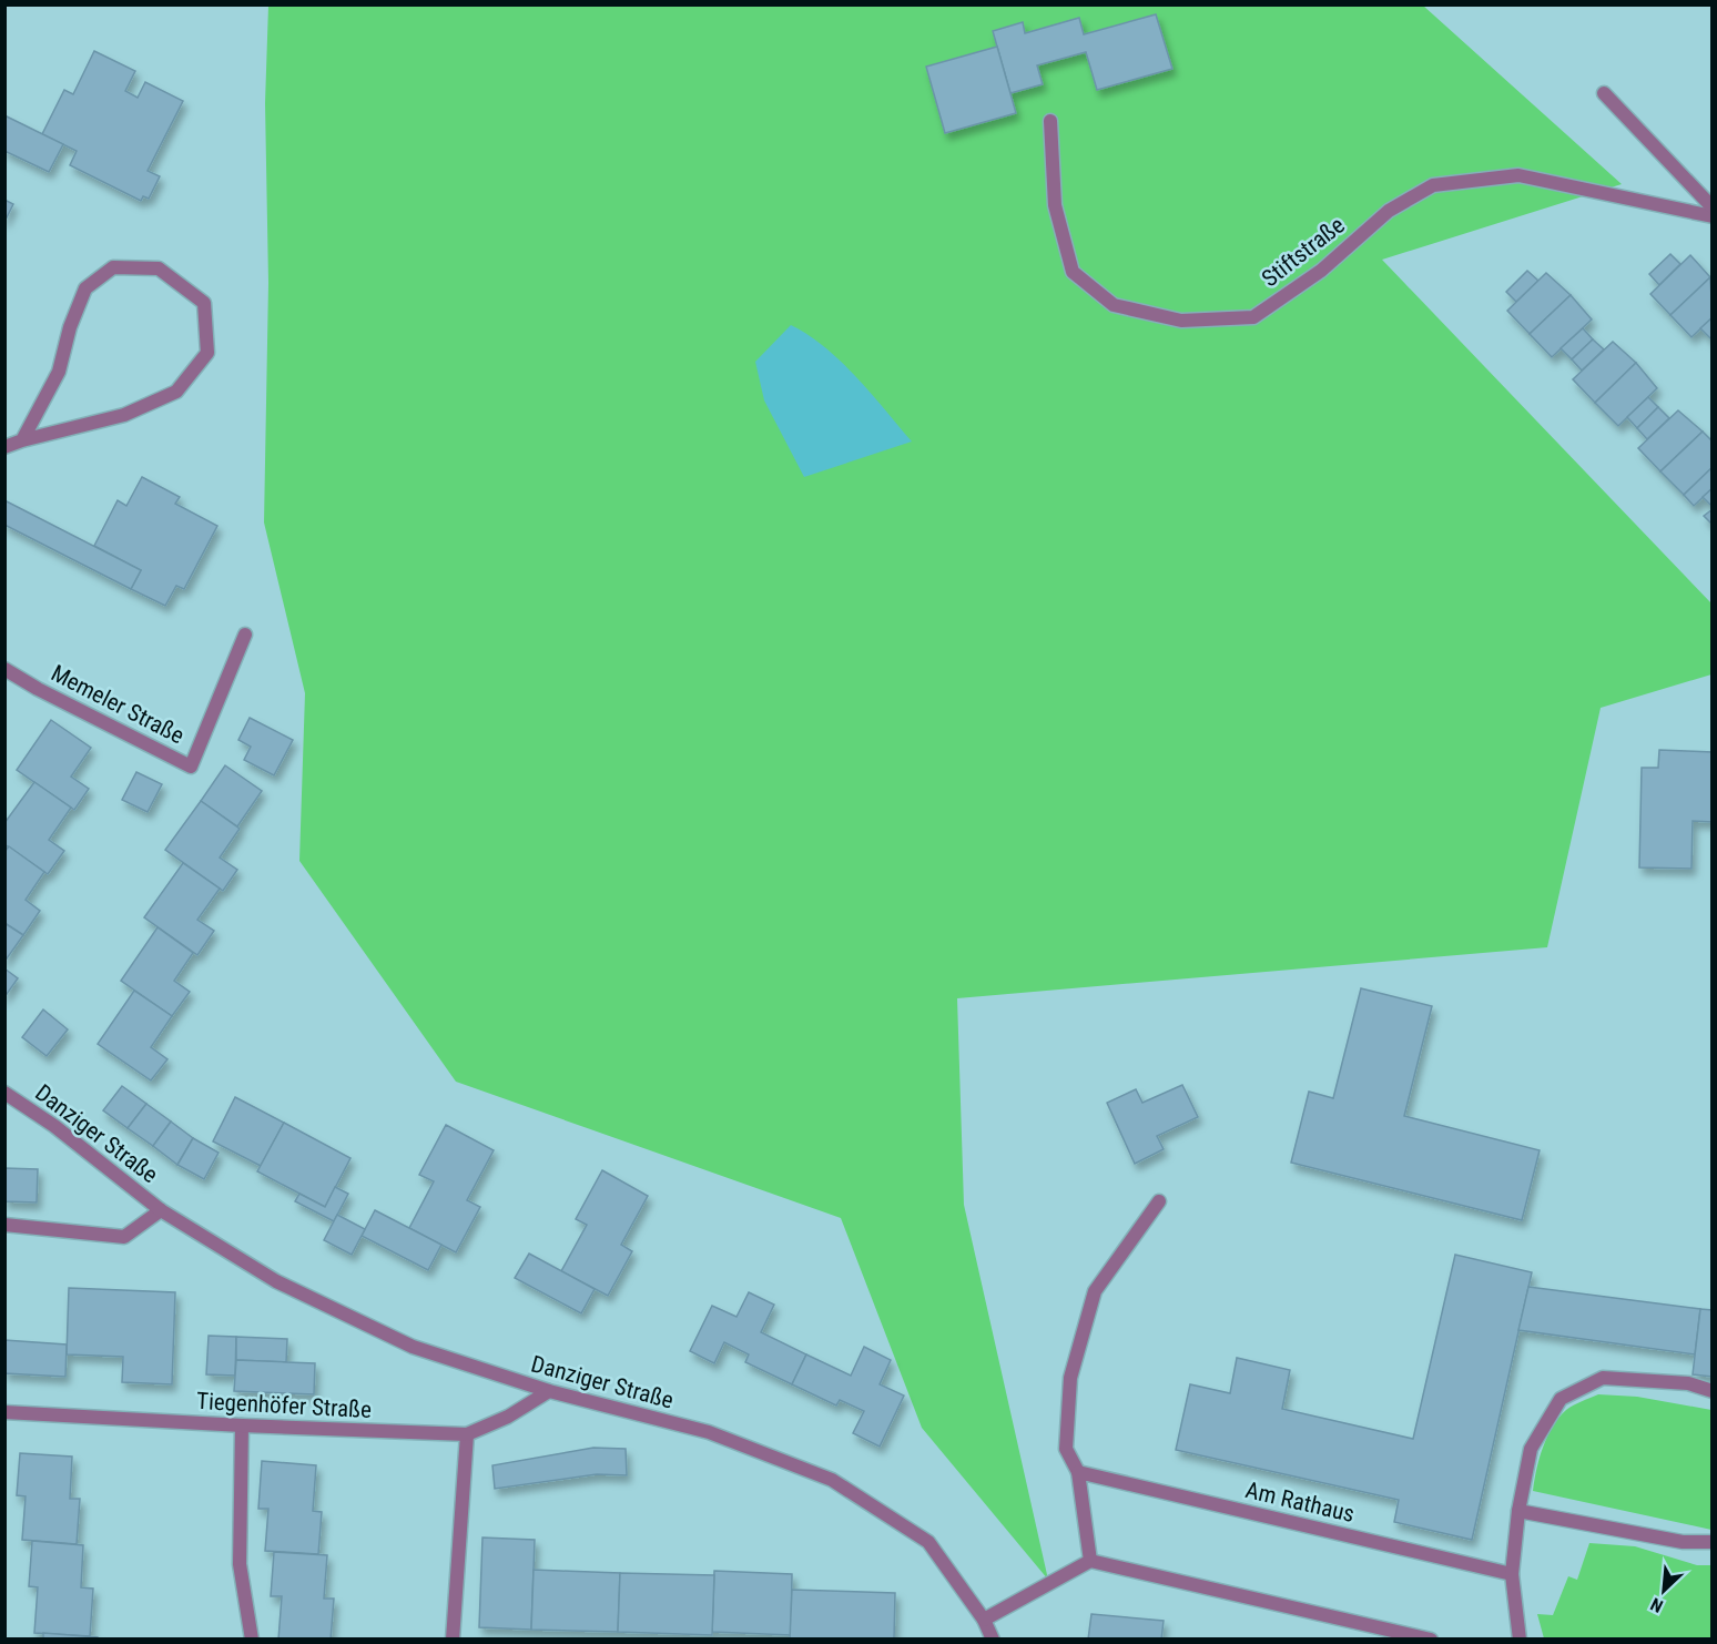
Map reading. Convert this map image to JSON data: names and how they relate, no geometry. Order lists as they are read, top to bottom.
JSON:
{
  "streets": {
    "street": [
      "Stiftstraße",
      "Memeler Straße",
      "Danziger Straße",
      "Tiegenhöfer Straße",
      "Am Rathaus"
    ]
  },
  "crossings": [
    ["Danziger Straße", "Tiegenhöfer Straße"]
  ],
  "north": "bottom left"
}
